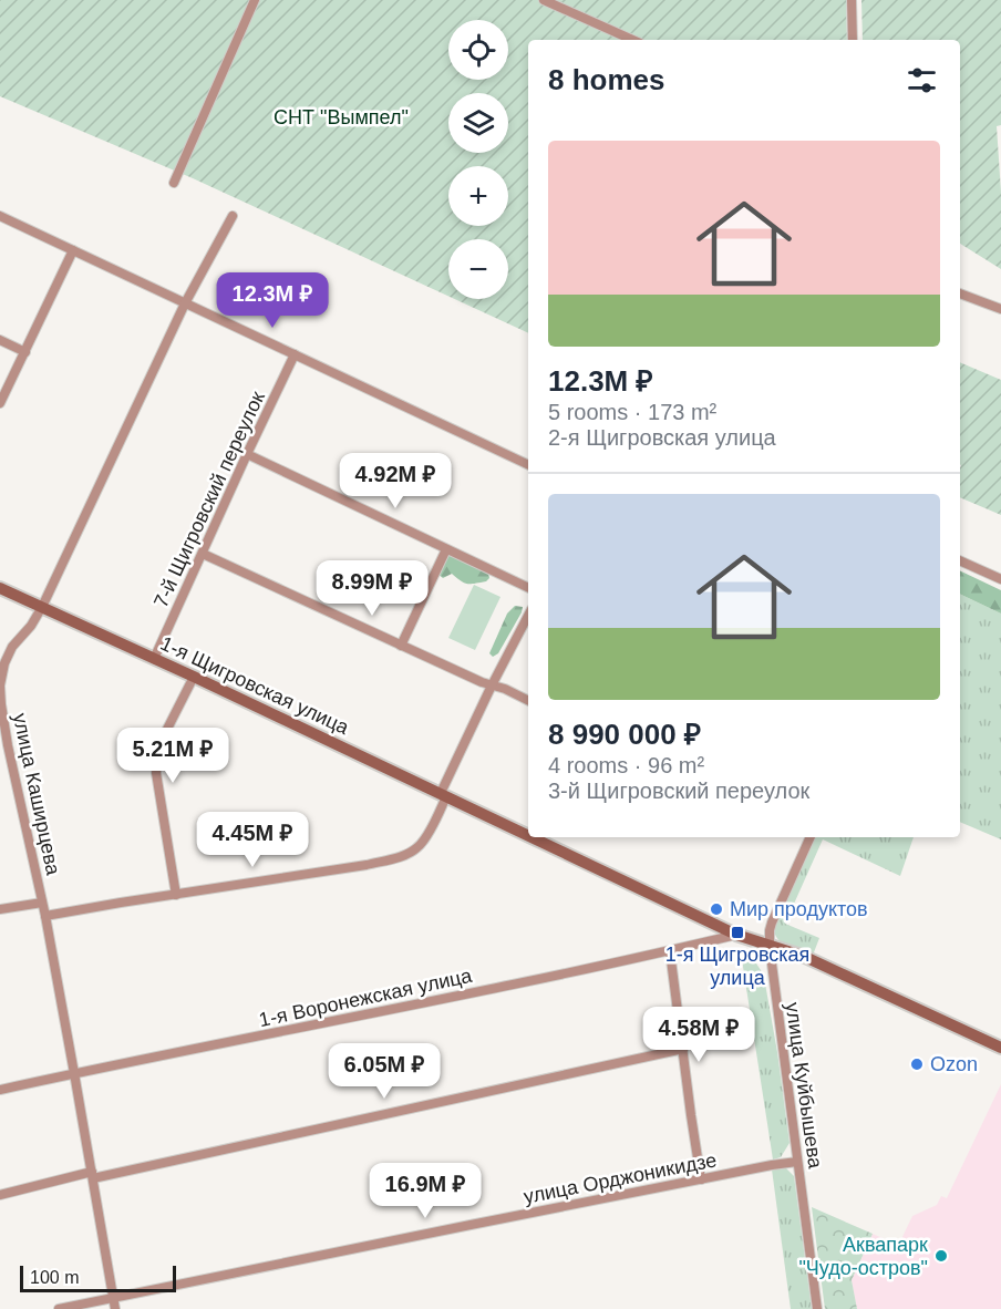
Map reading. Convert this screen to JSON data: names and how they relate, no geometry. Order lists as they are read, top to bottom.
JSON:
{
  "streets": {
    "street": [
      "7-й Щигровский переулок",
      "1-я Щигровская улица",
      "улица Каширцева",
      "1-я Воронежская улица",
      "улица Куйбышева",
      "улица Орджоникидзе"
    ]
  },
  "crossings": [
    ["7-й Щигровский переулок", "1-я Щигровская улица"],
    ["1-я Щигровская улица", "улица Каширцева"],
    ["1-я Щигровская улица", "1-я Воронежская улица"],
    ["1-я Щигровская улица", "улица Куйбышева"],
    ["улица Каширцева", "1-я Воронежская улица"],
    ["улица Каширцева", "улица Орджоникидзе"],
    ["улица Куйбышева", "улица Орджоникидзе"]
  ],
  "parks": ["СНТ \"Вымпел\""],
  "places": {
    "other": ["Мир продуктов", "Ozon", "Аквапарк \"Чудо-остров\""],
    "transit": ["1-я Щигровская улица"]
  },
  "scale_bar": "100 m",
  "page": {
    "map_buttons": ["+", "−"],
    "heading": "8 homes",
    "list": [
      {
        "name": "12.3M ₽",
        "note": "5 rooms · 173 m² · 2-я Щигровская улица"
      },
      {
        "name": "8 990 000 ₽",
        "note": "4 rooms · 96 m² · 3-й Щигровский переулок"
      }
    ],
    "price": [
      "12.3M ₽",
      "4.92M ₽",
      "8.99M ₽",
      "5.21M ₽",
      "4.45M ₽",
      "4.58M ₽",
      "6.05M ₽",
      "16.9M ₽"
    ],
    "scale": "100 m"
  }
}
